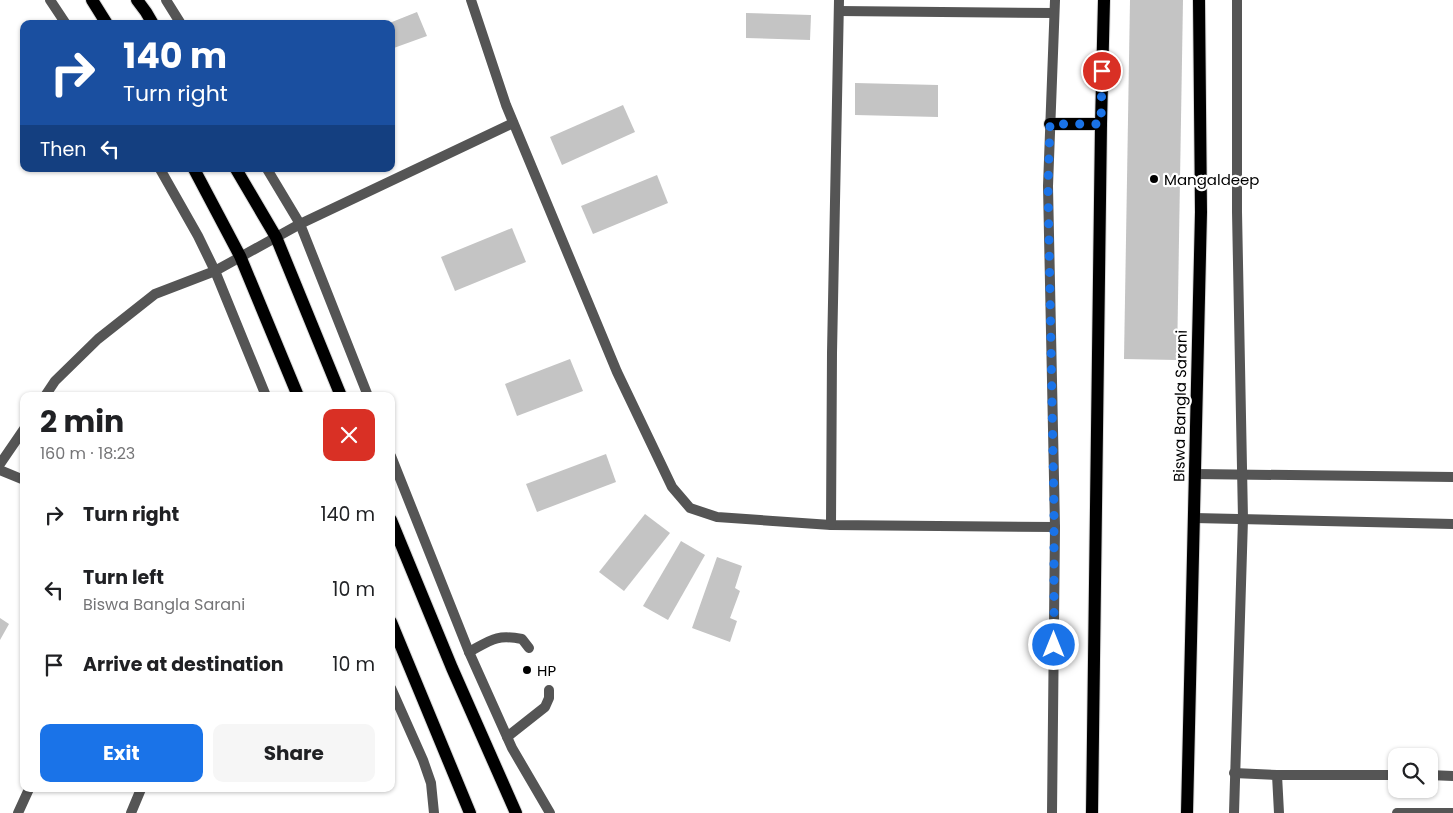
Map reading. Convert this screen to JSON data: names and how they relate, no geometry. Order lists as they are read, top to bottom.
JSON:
{
  "streets": {
    "main road": ["Biswa Bangla Sarani"]
  },
  "places": ["Mangaldeep", "HP"],
  "page": {
    "turn": ["140 m", "Turn right"],
    "then": "Then",
    "heading": ["2 min", "160 m · 18:23"],
    "list": [
      {
        "name": "Turn right",
        "value": "140 m"
      },
      {
        "name": "Turn left",
        "note": "Biswa Bangla Sarani",
        "value": "10 m"
      },
      {
        "name": "Arrive at destination",
        "value": "10 m"
      }
    ],
    "buttons": ["Exit", "Share"]
  }
}
